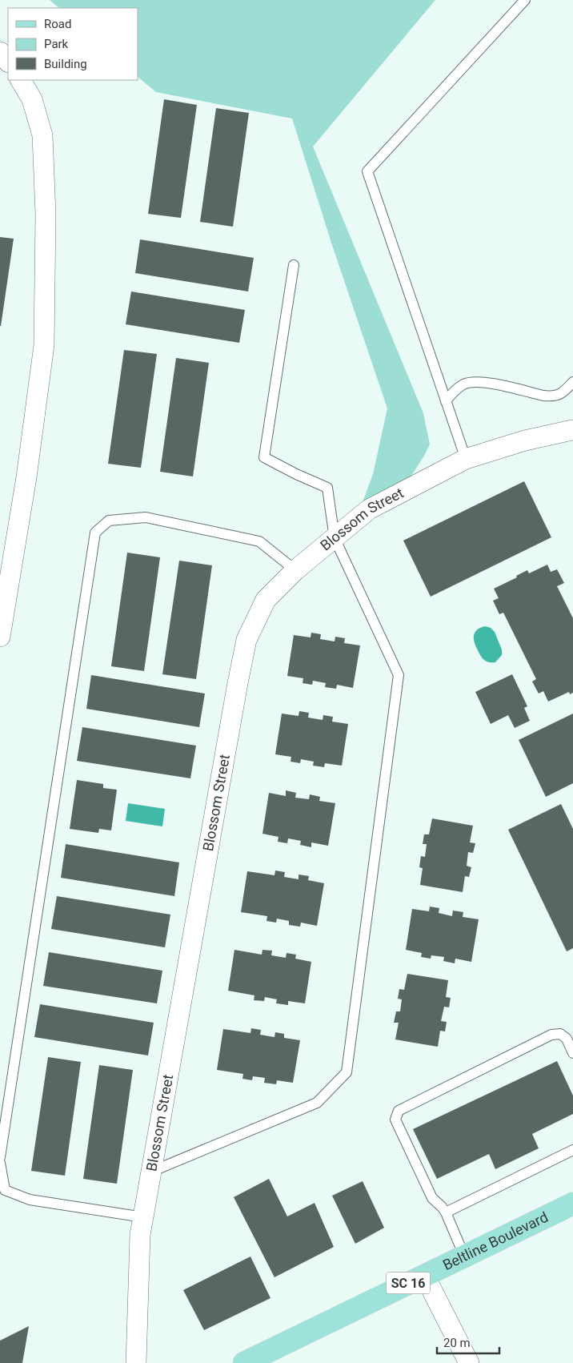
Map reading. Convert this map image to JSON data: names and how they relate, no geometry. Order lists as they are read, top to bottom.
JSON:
{
  "streets": {
    "main road": ["Beltline Boulevard", "SC 16"],
    "street": ["Blossom Street"]
  },
  "legend": ["Road", "Park", "Building"],
  "scale_bar": "20 m"
}
